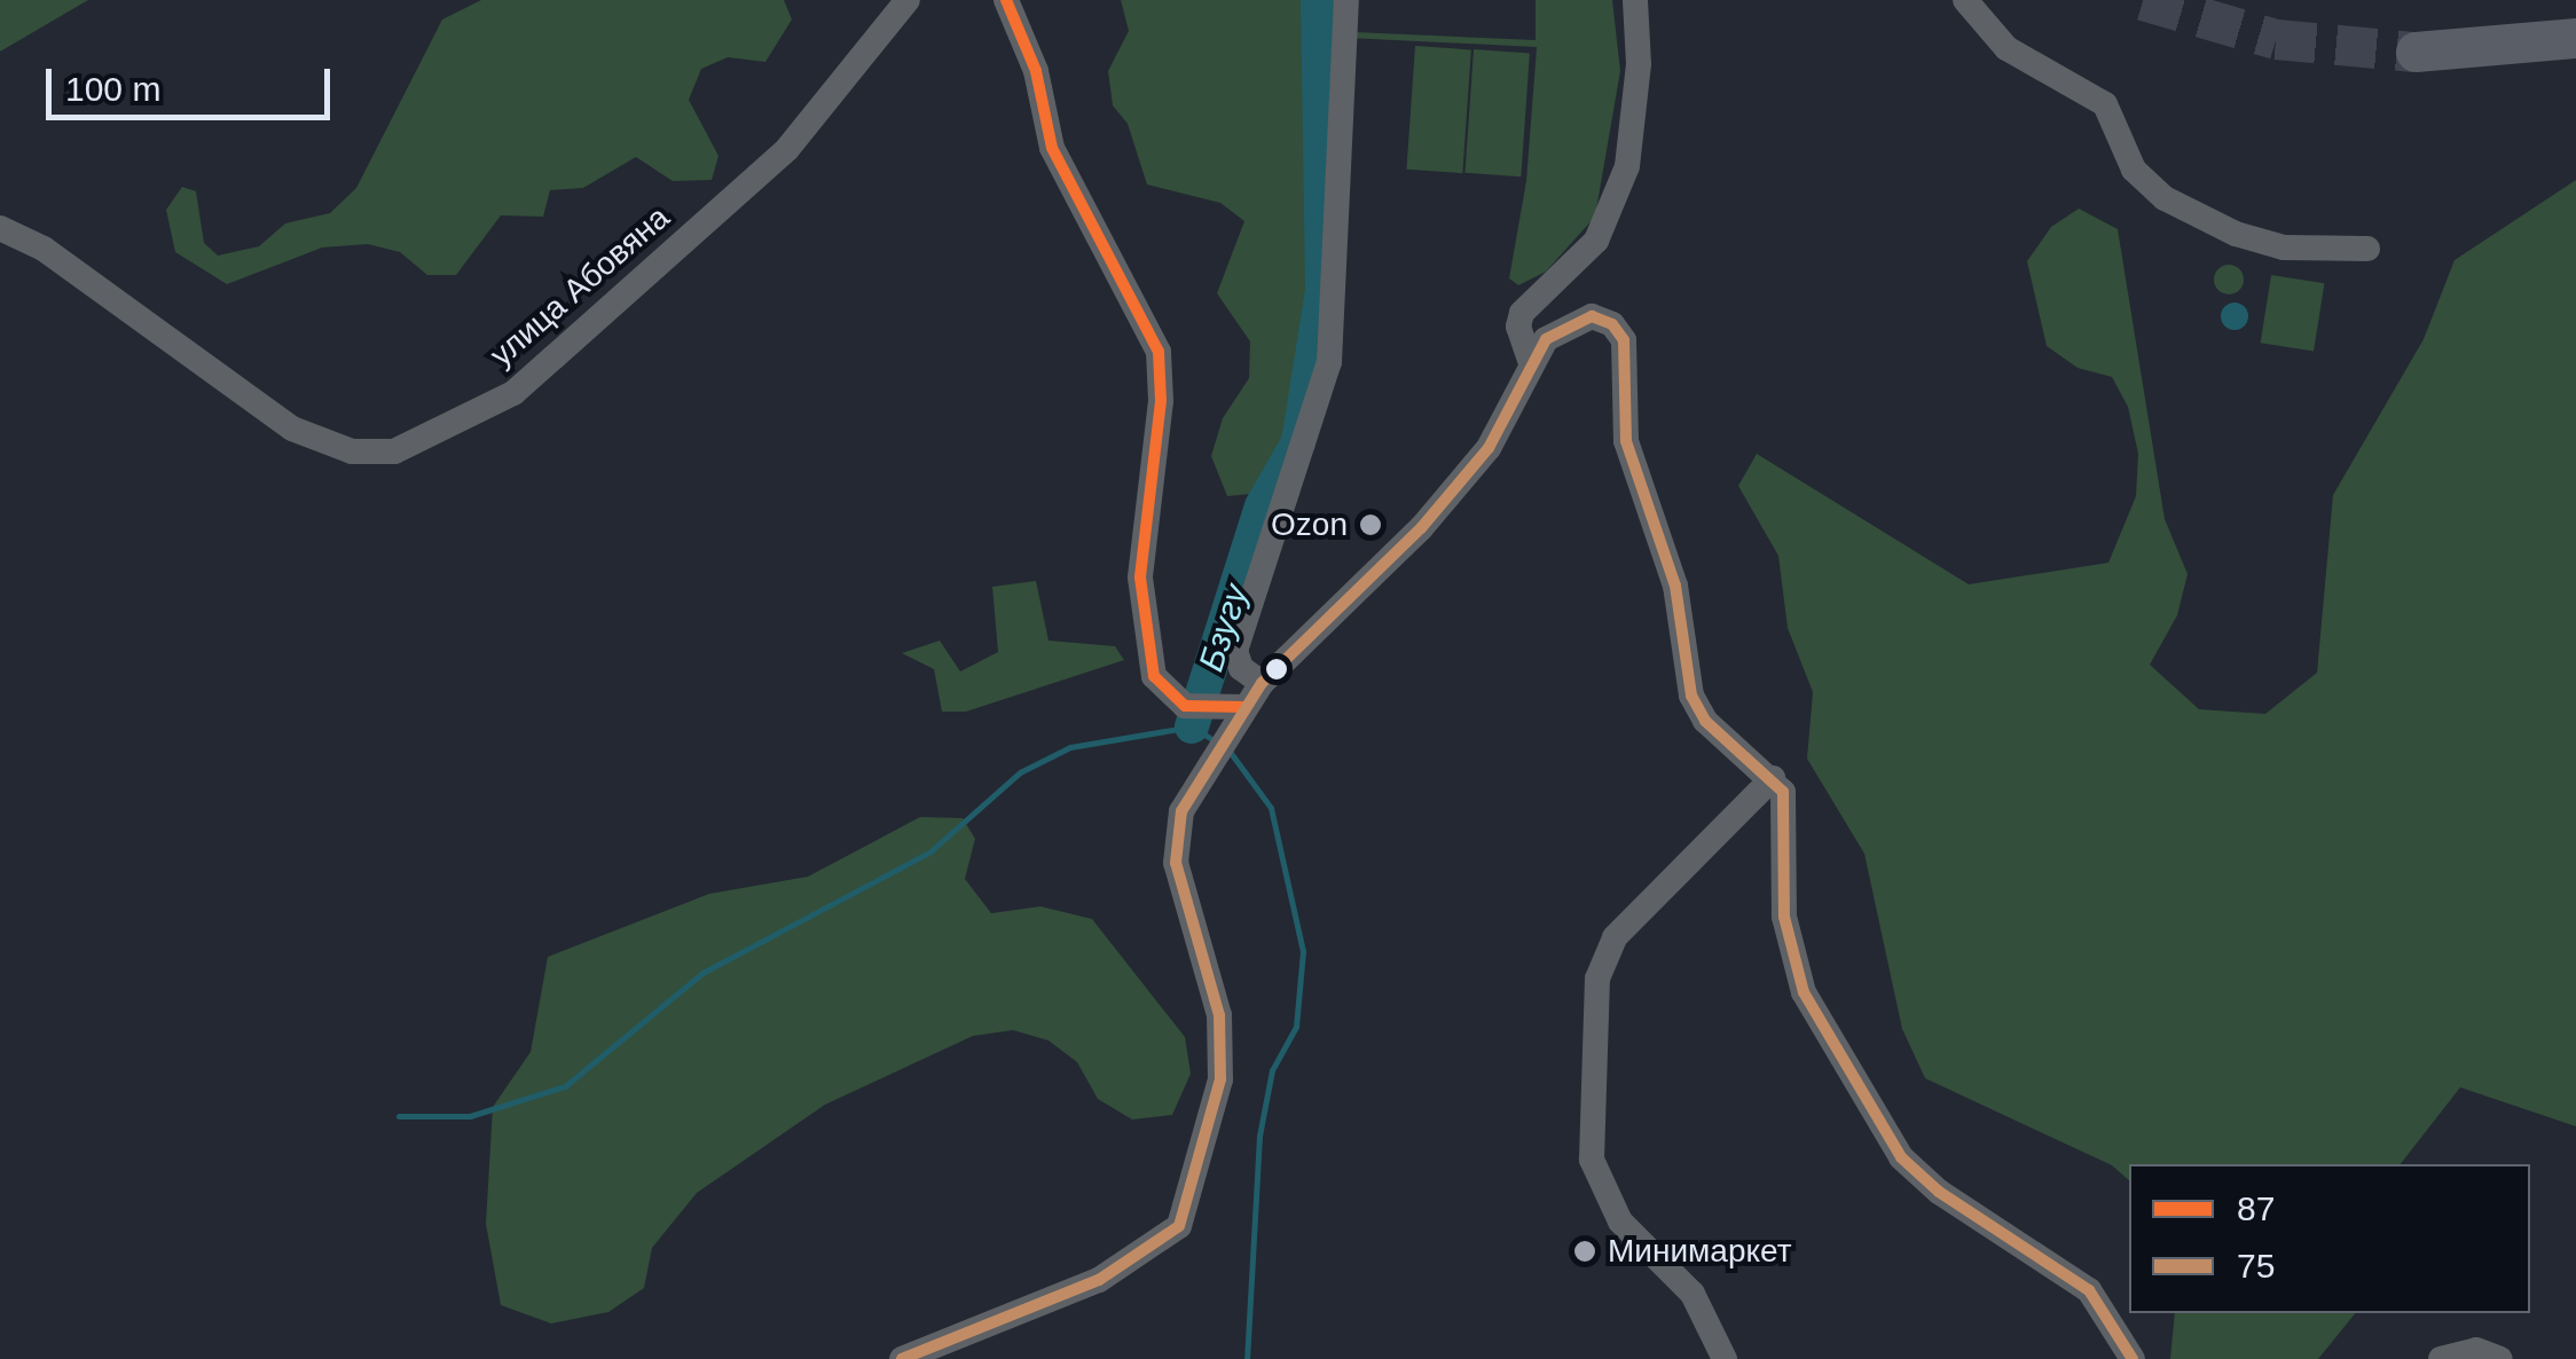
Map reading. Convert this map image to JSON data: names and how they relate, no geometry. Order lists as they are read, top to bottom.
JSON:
{
  "streets": {
    "street": ["улица Абовяна"]
  },
  "water": ["Бзугу"],
  "places": ["Ozon", "Минимаркет"],
  "lines": ["transit line 87", "transit line 75"],
  "legend": ["87", "75"],
  "scale_bar": "100 m"
}
